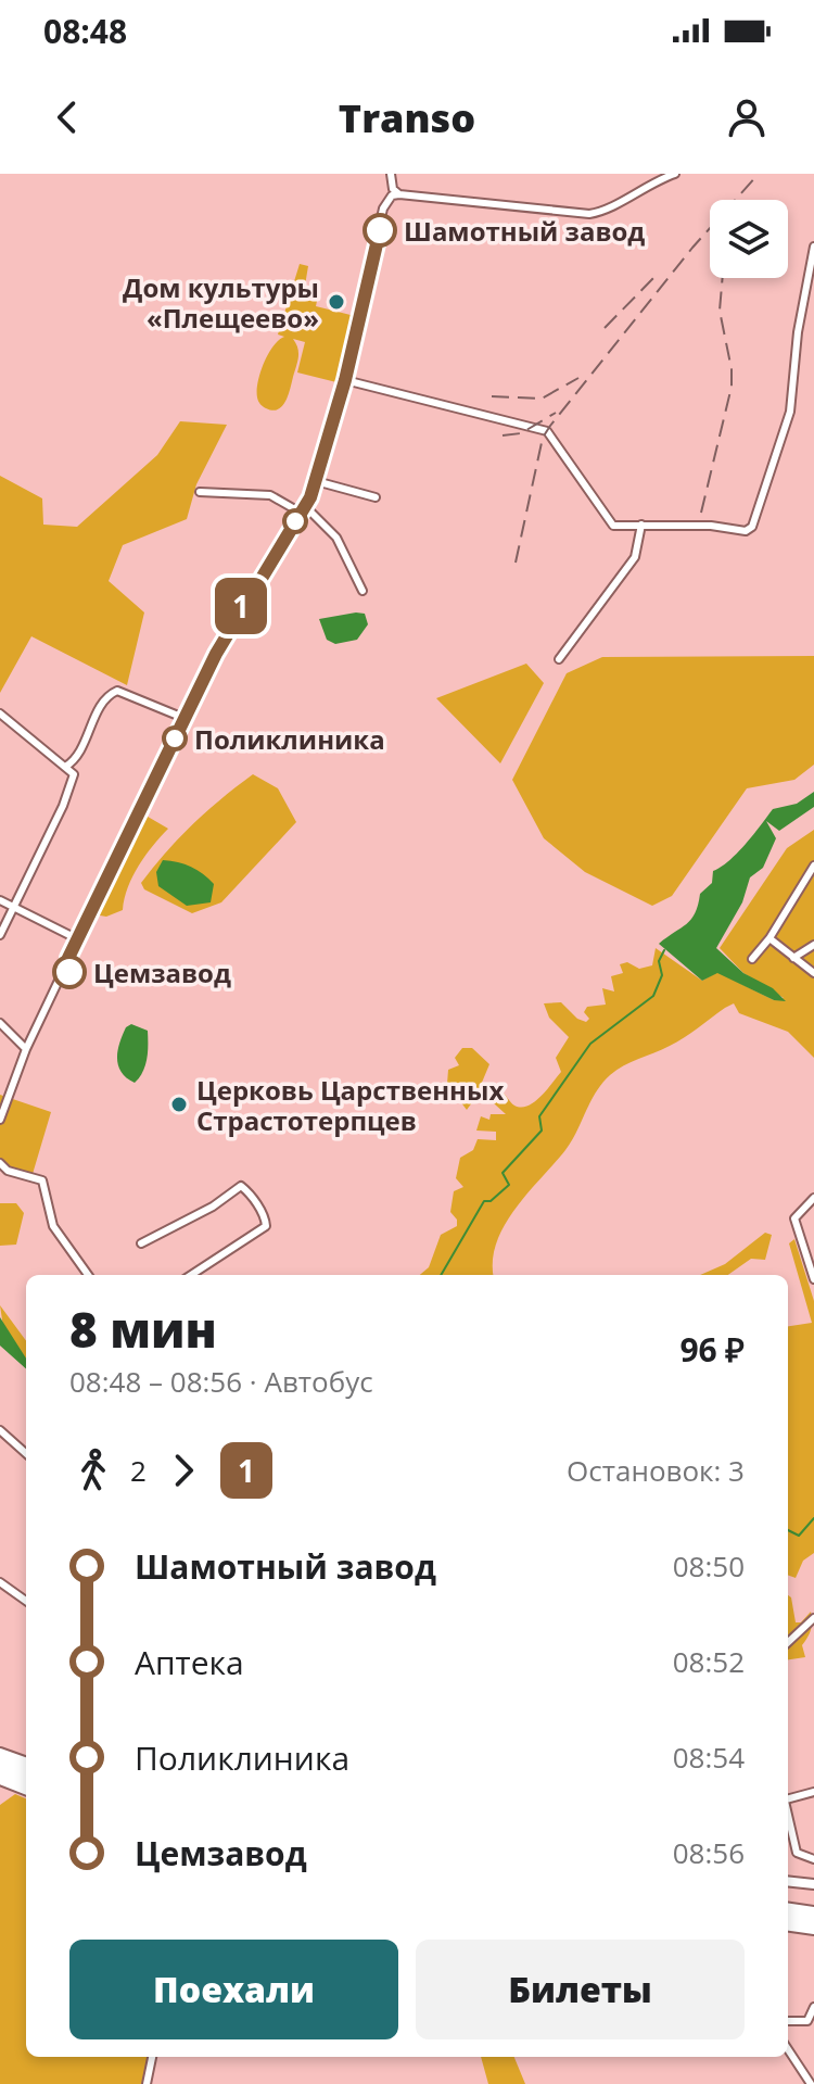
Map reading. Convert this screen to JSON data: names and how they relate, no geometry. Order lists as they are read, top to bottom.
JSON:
{
  "places": [
    "Шамотный завод",
    "Дом культуры «Плещеево»",
    "Поликлиника",
    "Цемзавод",
    "Церковь Царственных Страстотерпцев"
  ],
  "lines": ["bus line 1"],
  "page": {
    "status": "08:48",
    "header": "Transo",
    "on_map": "1",
    "heading": ["8 мин", "08:48 – 08:56 · Автобус", "96 ₽"],
    "legs": ["2", "1", "Остановок: 3"],
    "list": [
      {
        "name": "Шамотный завод",
        "value": "08:50"
      },
      {
        "name": "Аптека",
        "value": "08:52"
      },
      {
        "name": "Поликлиника",
        "value": "08:54"
      },
      {
        "name": "Цемзавод",
        "value": "08:56"
      }
    ],
    "buttons": ["Поехали", "Билеты"]
  }
}
